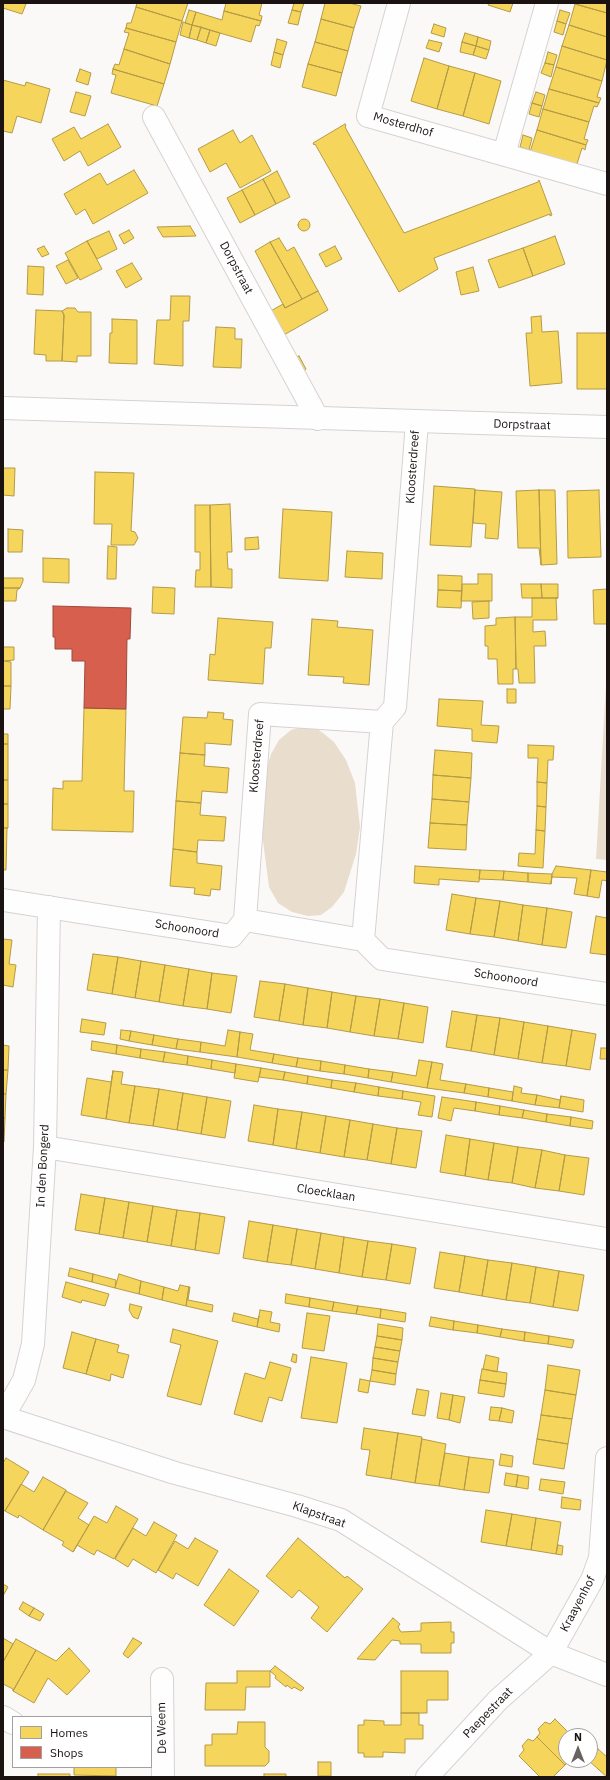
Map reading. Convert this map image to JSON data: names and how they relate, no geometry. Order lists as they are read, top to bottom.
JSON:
{
  "streets": {
    "street": [
      "Mosterdhof",
      "Dorpstraat",
      "Kloosterdreef",
      "Schoonoord",
      "In den Bongerd",
      "Cloecklaan",
      "Klapstraat",
      "Kraayenhof",
      "Paepestraat",
      "De Weem"
    ]
  },
  "crossings": [
    ["Dorpstraat", "Kloosterdreef"],
    ["Kloosterdreef", "Schoonoord"],
    ["Schoonoord", "In den Bongerd"],
    ["In den Bongerd", "Cloecklaan"],
    ["In den Bongerd", "Klapstraat"],
    ["Klapstraat", "Kraayenhof"],
    ["Klapstraat", "Paepestraat"],
    ["Kraayenhof", "Paepestraat"]
  ],
  "legend": ["Homes", "Shops"],
  "north": "top"
}
